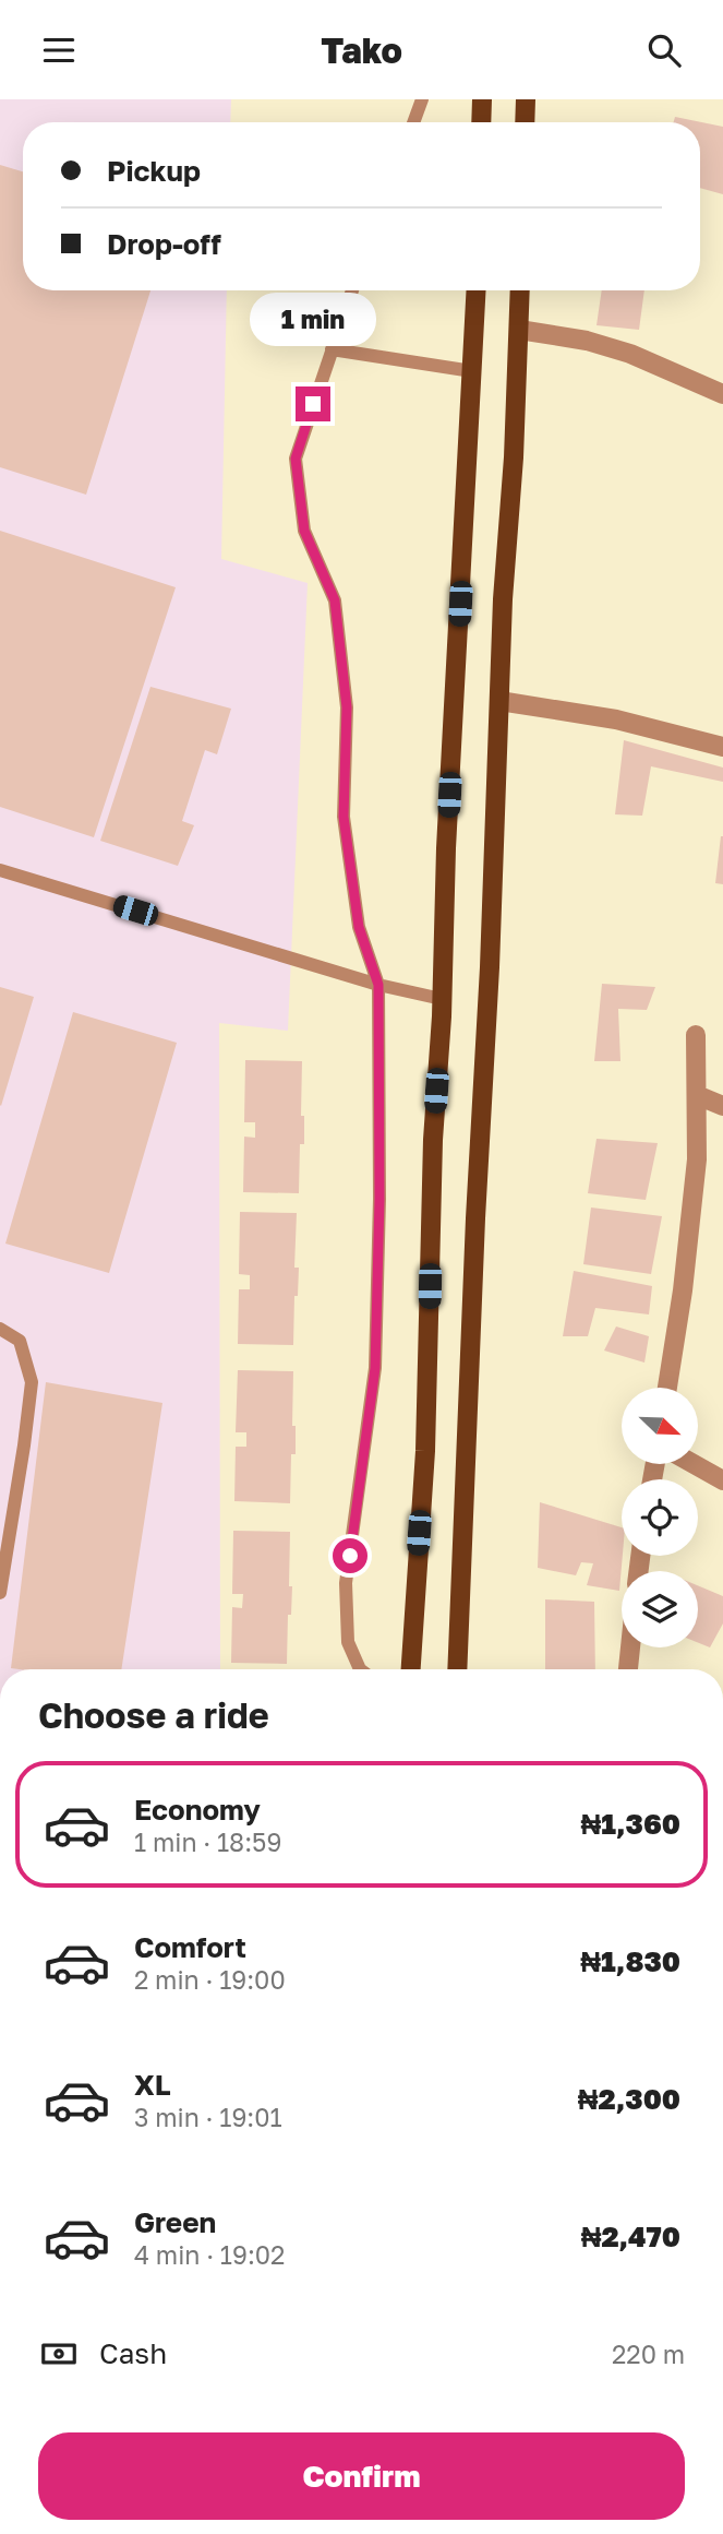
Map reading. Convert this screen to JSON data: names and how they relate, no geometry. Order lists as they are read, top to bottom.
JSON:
{
  "north": "bottom right",
  "page": {
    "header": "Tako",
    "banner": ["Pickup", "Drop-off"],
    "bubble": "1 min",
    "heading": "Choose a ride",
    "list": [
      {
        "name": "Economy",
        "note": "1 min · 18:59",
        "value": "₦1,360"
      },
      {
        "name": "Comfort",
        "note": "2 min · 19:00",
        "value": "₦1,830"
      },
      {
        "name": "XL",
        "note": "3 min · 19:01",
        "value": "₦2,300"
      },
      {
        "name": "Green",
        "note": "4 min · 19:02",
        "value": "₦2,470"
      }
    ],
    "pay": ["Cash", "220 m"],
    "buttons": "Confirm"
  }
}
